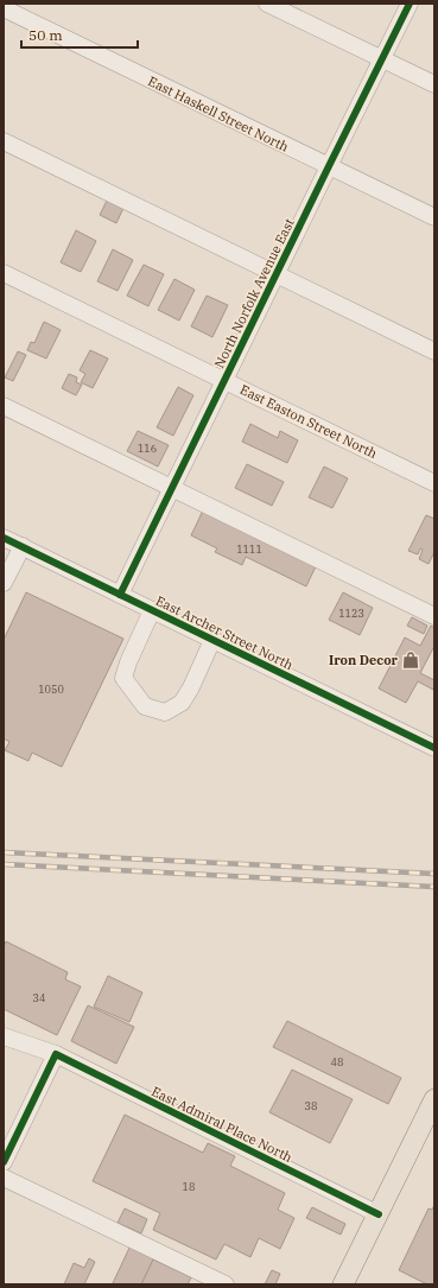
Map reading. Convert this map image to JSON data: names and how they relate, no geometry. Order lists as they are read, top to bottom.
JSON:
{
  "streets": {
    "street": [
      "East Haskell Street North",
      "North Norfolk Avenue East",
      "East Easton Street North",
      "East Archer Street North",
      "East Admiral Place North"
    ]
  },
  "crossings": [
    ["East Haskell Street North", "North Norfolk Avenue East"],
    ["North Norfolk Avenue East", "East Easton Street North"],
    ["North Norfolk Avenue East", "East Archer Street North"]
  ],
  "places": {
    "shop": ["Iron Decor"]
  },
  "house_numbers": [
    "116",
    "1111",
    "1123",
    "1050",
    "34",
    "48",
    "38",
    "18"
  ],
  "scale_bar": "50 m"
}
